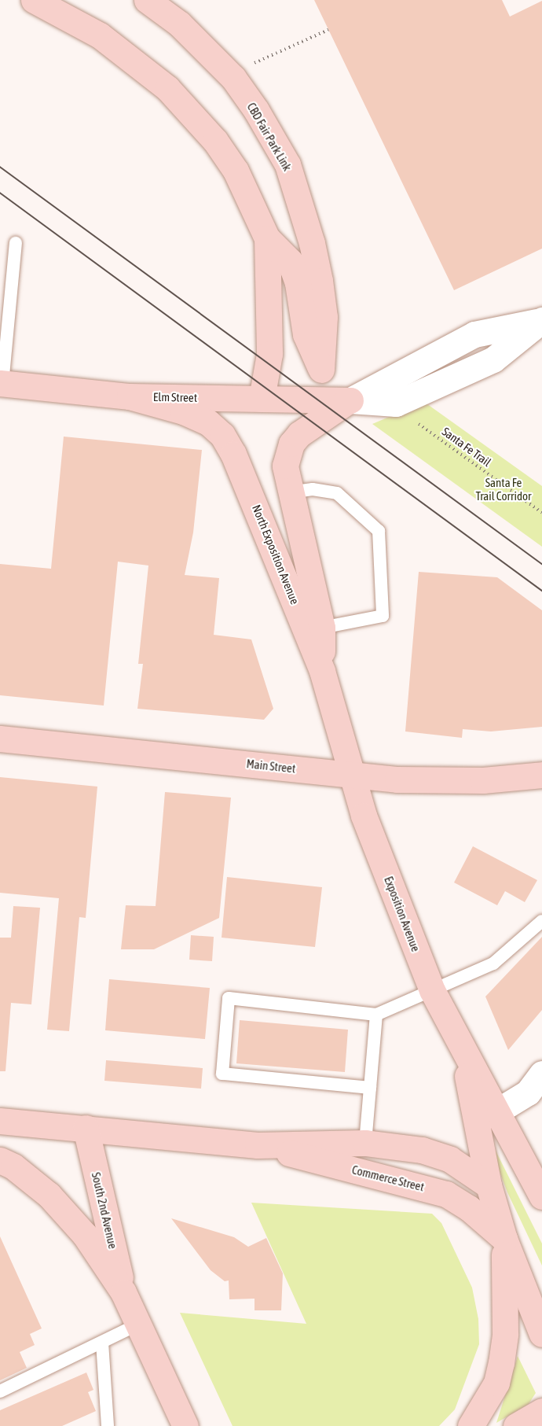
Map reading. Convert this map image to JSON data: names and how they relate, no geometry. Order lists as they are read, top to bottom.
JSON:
{
  "streets": {
    "main road": [
      "CBD Fair Park Link",
      "Elm Street",
      "North Exposition Avenue",
      "Main Street",
      "Exposition Avenue",
      "Commerce Street",
      "South 2nd Avenue"
    ],
    "path": ["Santa Fe Trail"]
  },
  "crossings": [
    ["Elm Street", "North Exposition Avenue"],
    ["North Exposition Avenue", "Main Street"],
    ["North Exposition Avenue", "Exposition Avenue"],
    ["Main Street", "Exposition Avenue"],
    ["Exposition Avenue", "Commerce Street"],
    ["Commerce Street", "South 2nd Avenue"]
  ],
  "parks": ["Santa Fe Trail Corridor"]
}
